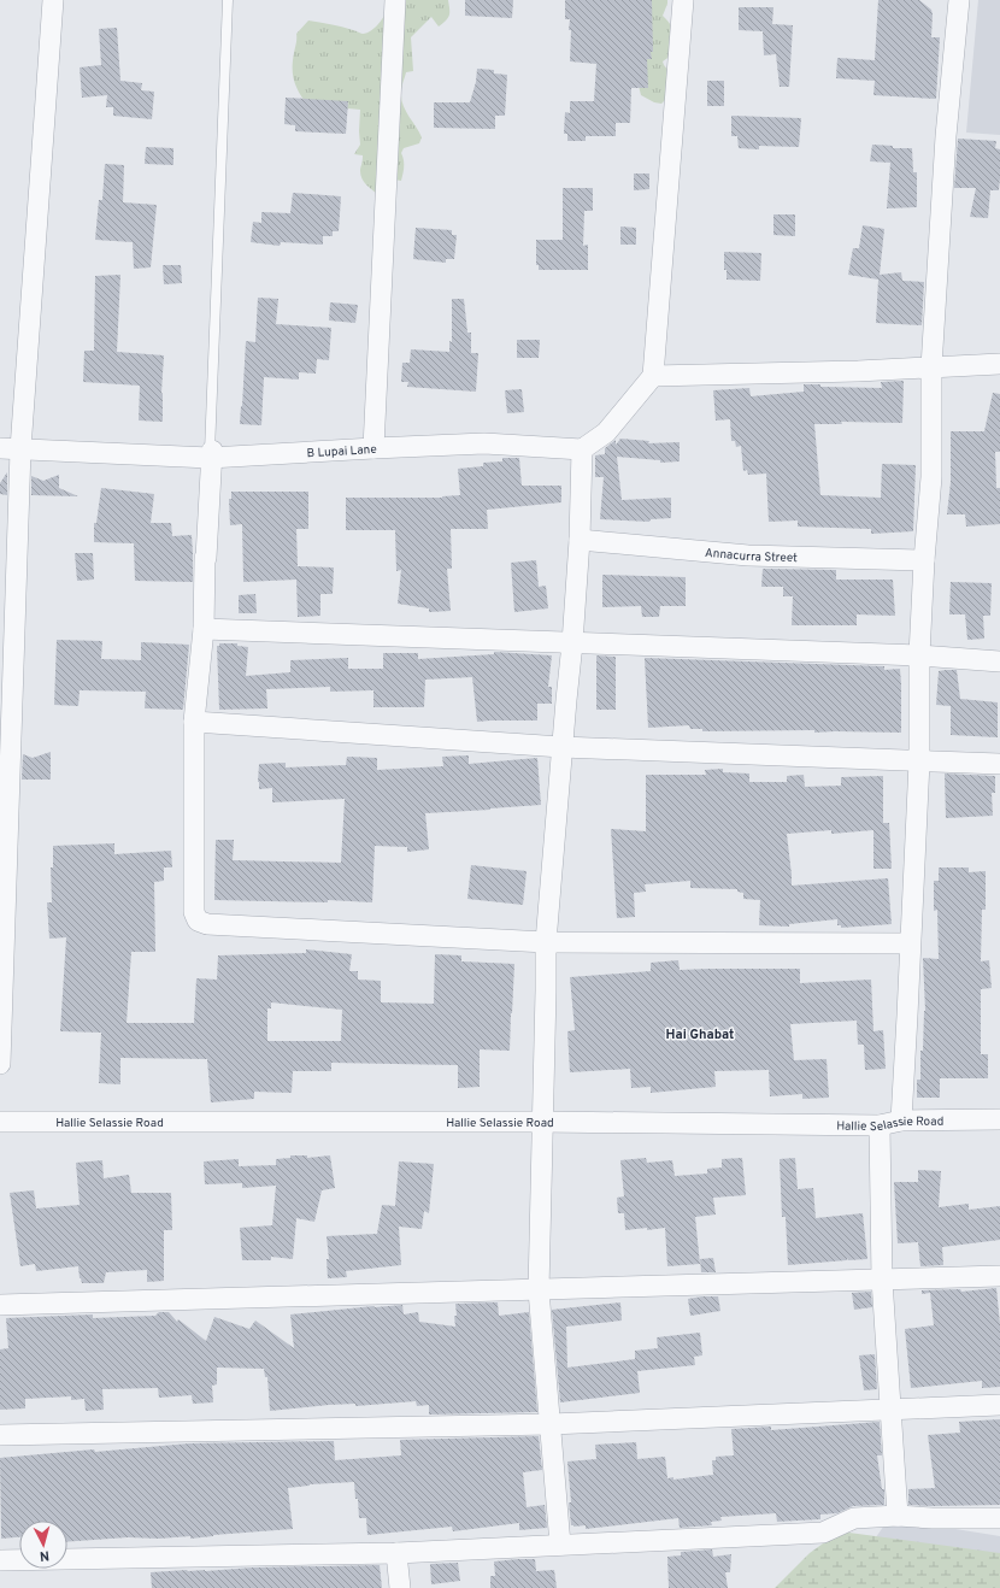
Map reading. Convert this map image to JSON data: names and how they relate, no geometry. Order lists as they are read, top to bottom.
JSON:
{
  "streets": {
    "street": ["B Lupai Lane", "Annacurra Street", "Hallie Selassie Road"]
  },
  "districts": ["Hai Ghabat"],
  "north": "bottom"
}
